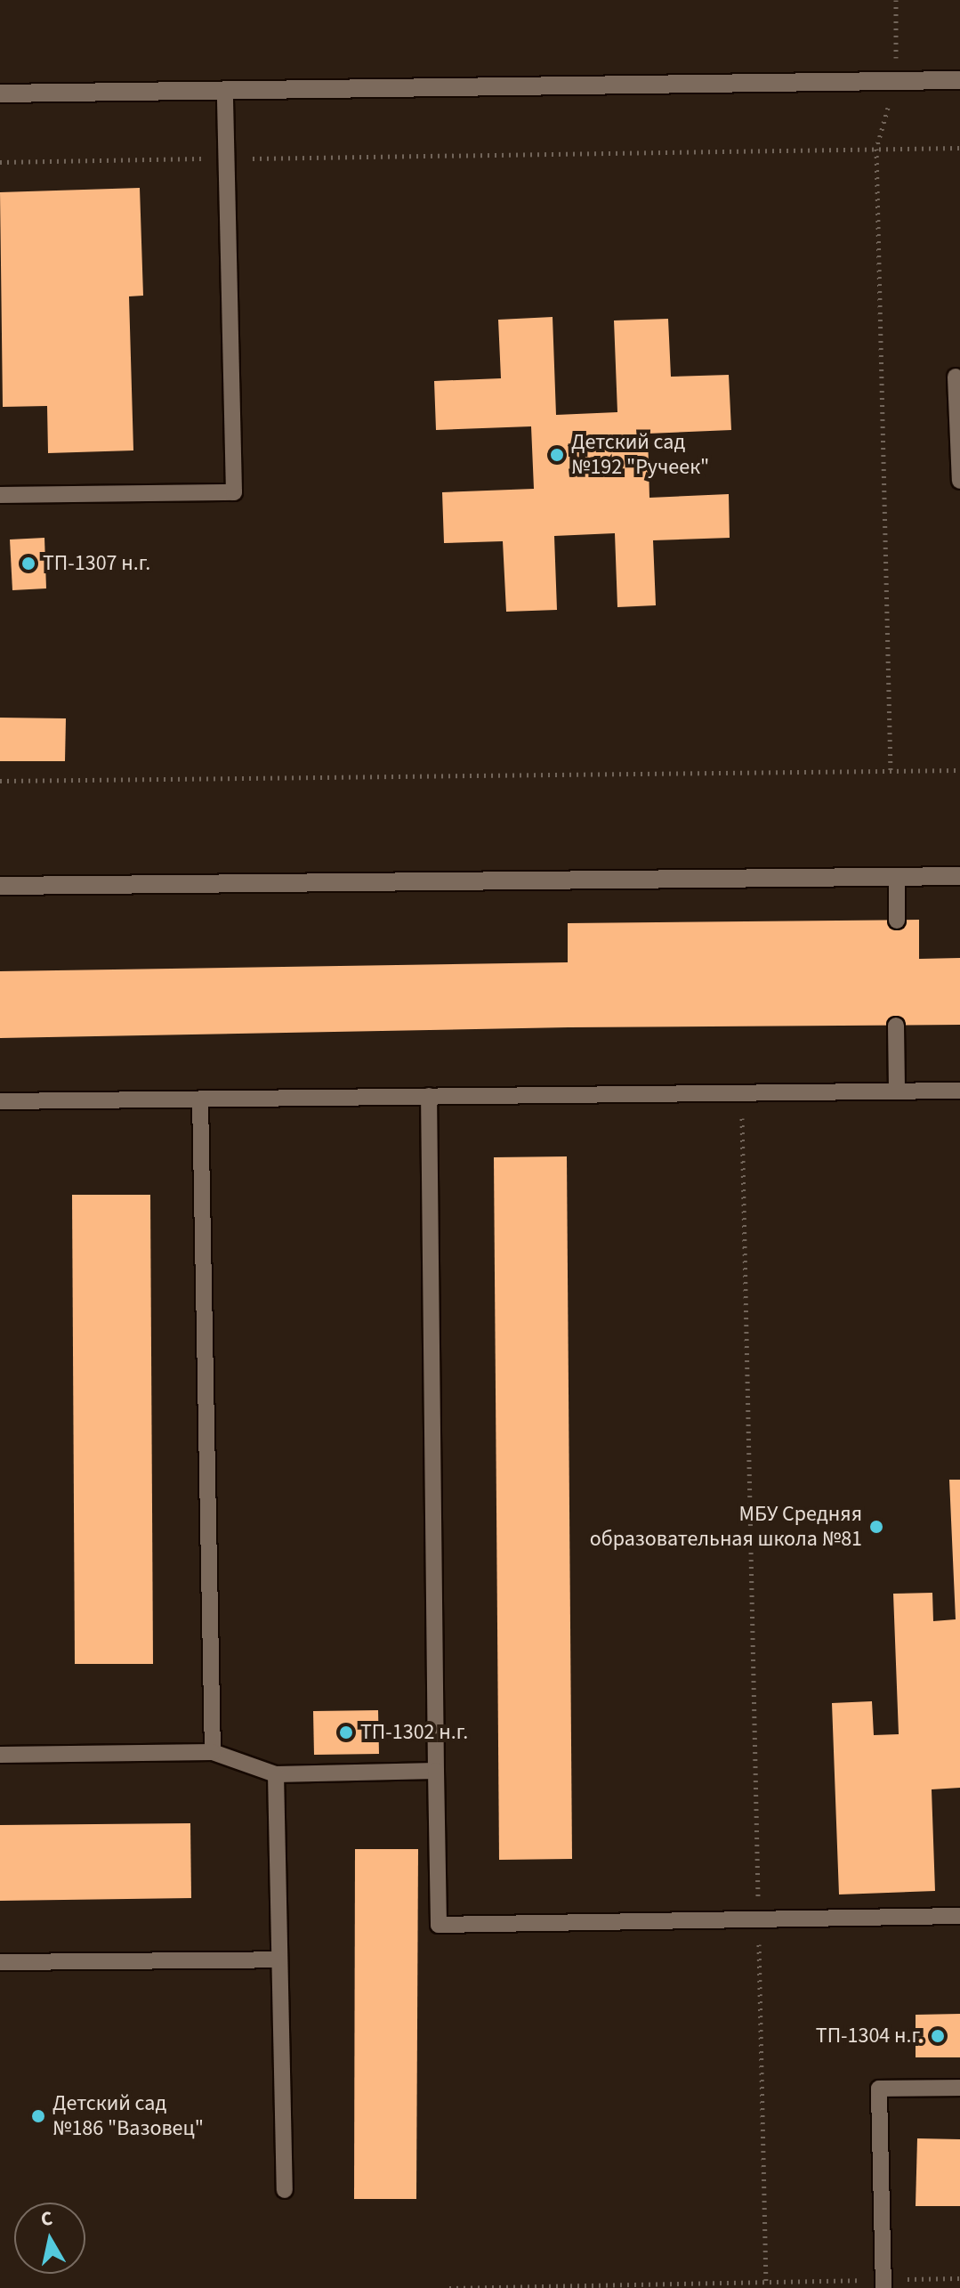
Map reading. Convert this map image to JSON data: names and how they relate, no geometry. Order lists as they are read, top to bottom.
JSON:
{
  "places": [
    "Детский сад №192 \"Ручеек\"",
    "ТП-1307 н.г.",
    "МБУ Средняя образовательная школа №81",
    "ТП-1302 н.г.",
    "ТП-1304 н.г.",
    "Детский сад №186 \"Вазовец\""
  ],
  "north": "top"
}
